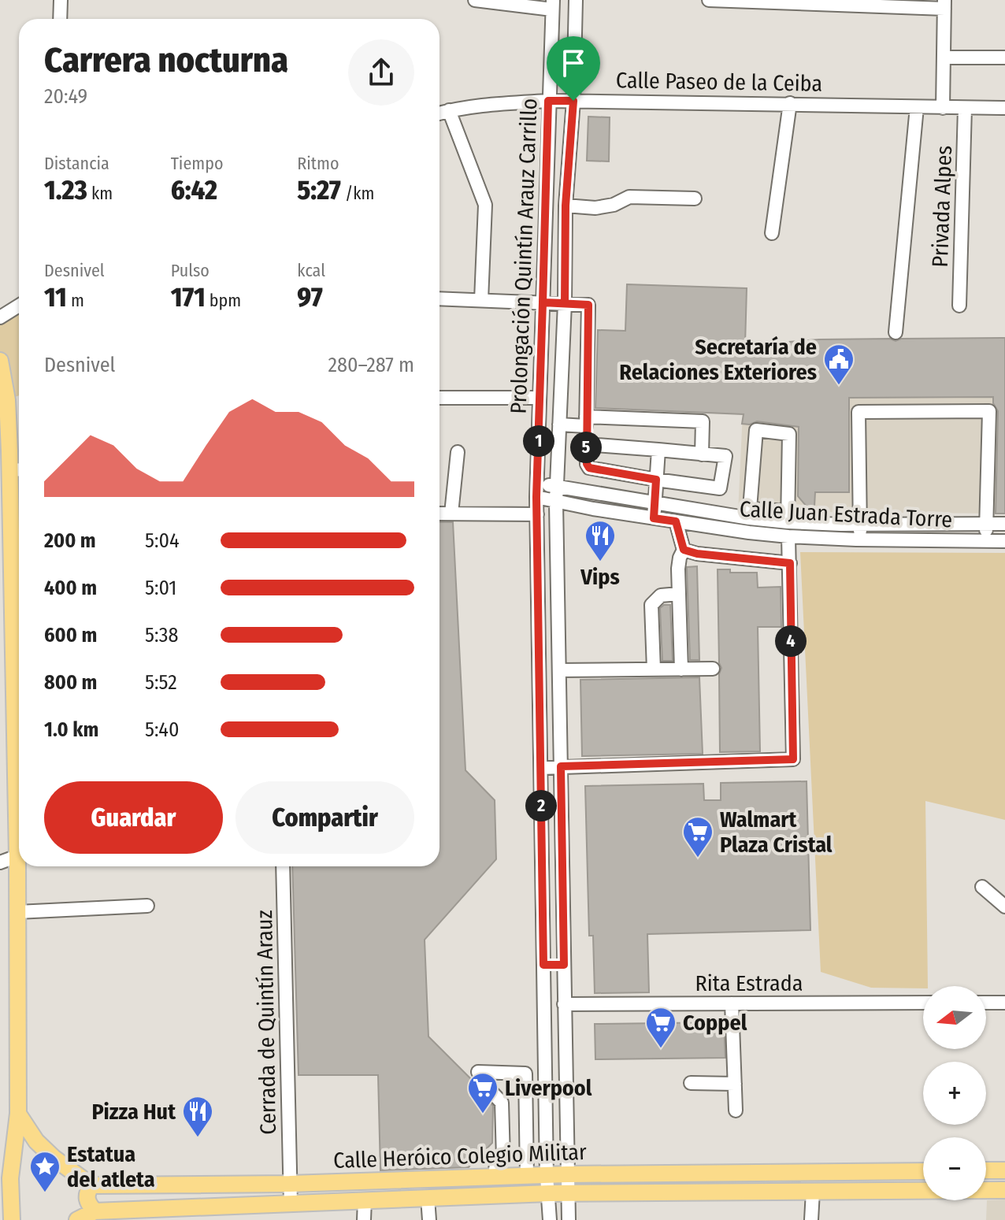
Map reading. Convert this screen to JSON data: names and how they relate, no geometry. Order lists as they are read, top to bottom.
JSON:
{
  "streets": {
    "main road": ["Calle Heróico Colegio Militar"],
    "street": [
      "Calle Paseo de la Ceiba",
      "Privada Alpes",
      "Prolongación Quintín Arauz Carrillo",
      "Calle Juan Estrada Torre",
      "Rita Estrada",
      "Cerrada de Quintín Arauz"
    ]
  },
  "crossings": [
    ["Calle Paseo de la Ceiba", "Privada Alpes"],
    ["Calle Paseo de la Ceiba", "Prolongación Quintín Arauz Carrillo"],
    ["Prolongación Quintín Arauz Carrillo", "Calle Juan Estrada Torre"],
    ["Prolongación Quintín Arauz Carrillo", "Rita Estrada"],
    ["Prolongación Quintín Arauz Carrillo", "Calle Heróico Colegio Militar"],
    ["Cerrada de Quintín Arauz", "Calle Heróico Colegio Militar"]
  ],
  "places": {
    "public building": ["Secretaría de Relaciones Exteriores"],
    "restaurant": ["Vips", "Pizza Hut"],
    "supermarket": ["Walmart Plaza Cristal", "Coppel", "Liverpool"],
    "place": ["Estatua del atleta"]
  },
  "north": "left",
  "page": {
    "heading": ["Carrera nocturna", "20:49"],
    "stats": [
      ["Distancia", "1.23 km"],
      ["Tiempo", "6:42"],
      ["Ritmo", "5:27 /km"],
      ["Desnivel", "11 m"],
      ["Pulso", "171 bpm"],
      ["kcal", "97"]
    ],
    "chart": ["Desnivel", "280–287 m"],
    "pins": [
      "1",
      "5",
      "4",
      "2"
    ],
    "list": [
      {
        "name": "200 m",
        "note": "5:04"
      },
      {
        "name": "400 m",
        "note": "5:01"
      },
      {
        "name": "600 m",
        "note": "5:38"
      },
      {
        "name": "800 m",
        "note": "5:52"
      },
      {
        "name": "1.0 km",
        "note": "5:40"
      }
    ],
    "buttons": ["Guardar", "Compartir"],
    "map_buttons": ["+", "−"]
  }
}
